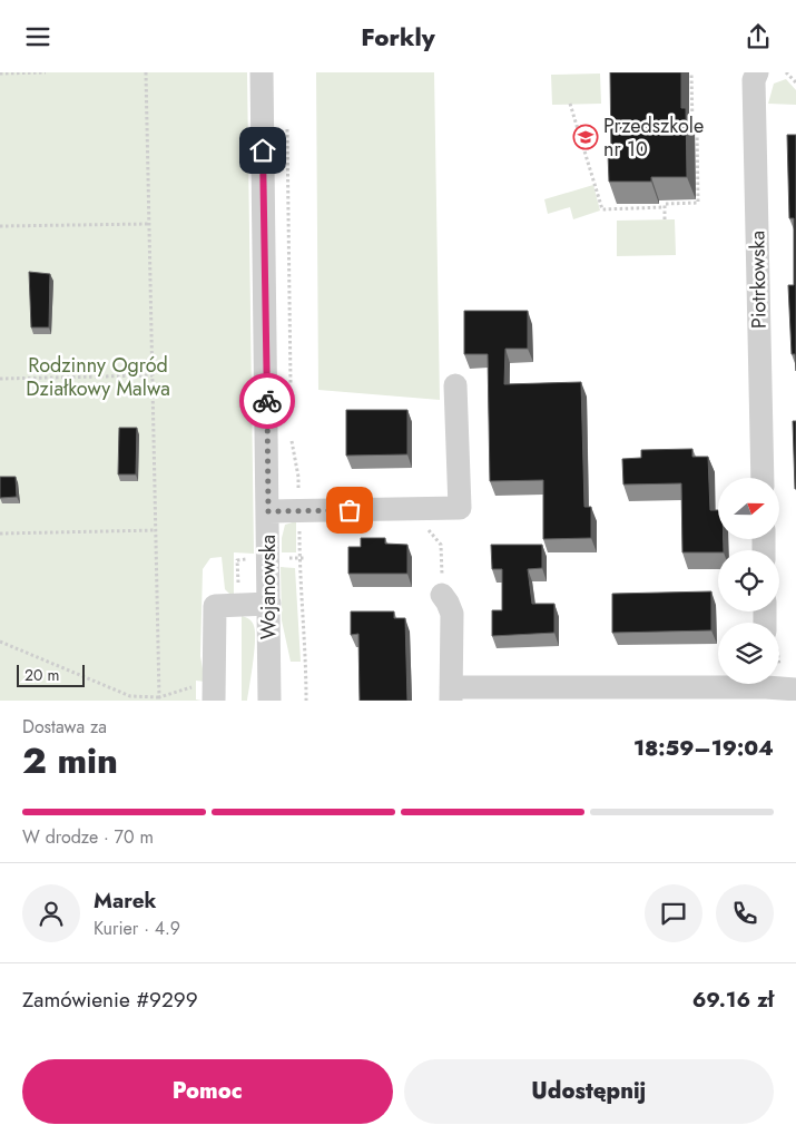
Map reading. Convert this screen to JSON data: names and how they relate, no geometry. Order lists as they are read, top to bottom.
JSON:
{
  "streets": {
    "street": ["Piotrkowska", "Wojanowska"]
  },
  "parks": ["Rodzinny Ogród Działkowy Malwa"],
  "places": {
    "school or university": ["Przedszkole nr 10"]
  },
  "scale_bar": "20 m",
  "north": "right",
  "page": {
    "header": "Forkly",
    "scale": "20 m",
    "heading": ["2 min", "Dostawa za", "18:59–19:04"],
    "panel": [
      "Marek",
      "Kurier · 4.9",
      "Zamówienie #9299",
      "69.16 zł"
    ],
    "bar": "W drodze · 70 m",
    "buttons": ["Pomoc", "Udostępnij"]
  }
}
